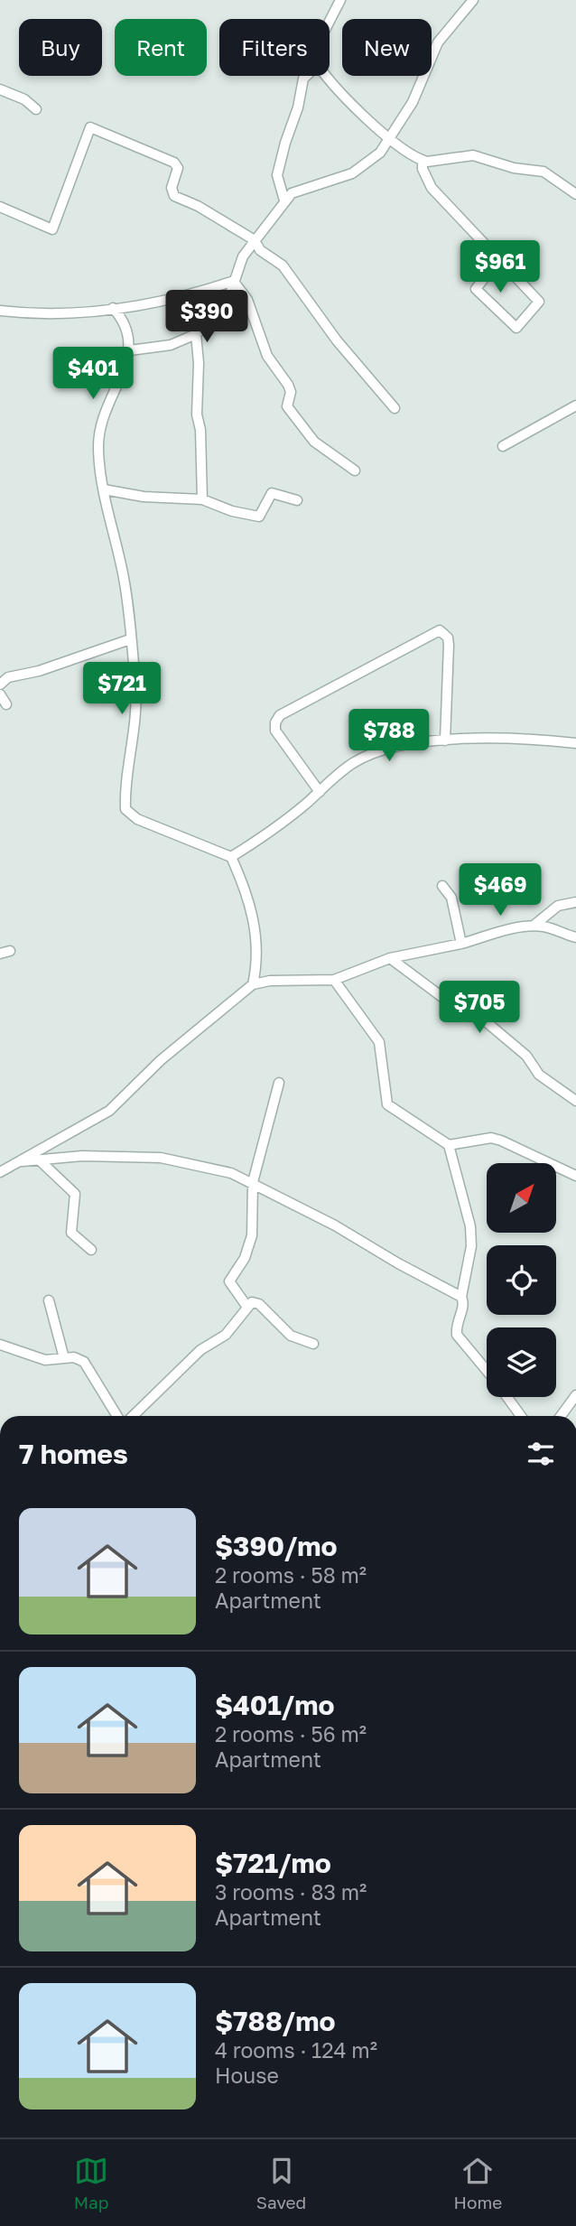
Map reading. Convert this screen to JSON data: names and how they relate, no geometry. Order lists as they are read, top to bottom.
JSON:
{
  "north": "top right",
  "page": {
    "chip": [
      "Buy",
      "Rent",
      "Filters",
      "New"
    ],
    "price": [
      "$961",
      "$390",
      "$401",
      "$721",
      "$788",
      "$469",
      "$705"
    ],
    "heading": "7 homes",
    "list": [
      {
        "name": "$390/mo",
        "note": "2 rooms · 58 m² · Apartment"
      },
      {
        "name": "$401/mo",
        "note": "2 rooms · 56 m² · Apartment"
      },
      {
        "name": "$721/mo",
        "note": "3 rooms · 83 m² · Apartment"
      },
      {
        "name": "$788/mo",
        "note": "4 rooms · 124 m² · House"
      }
    ],
    "tabs": ["Map", "Saved", "Home"]
  }
}
